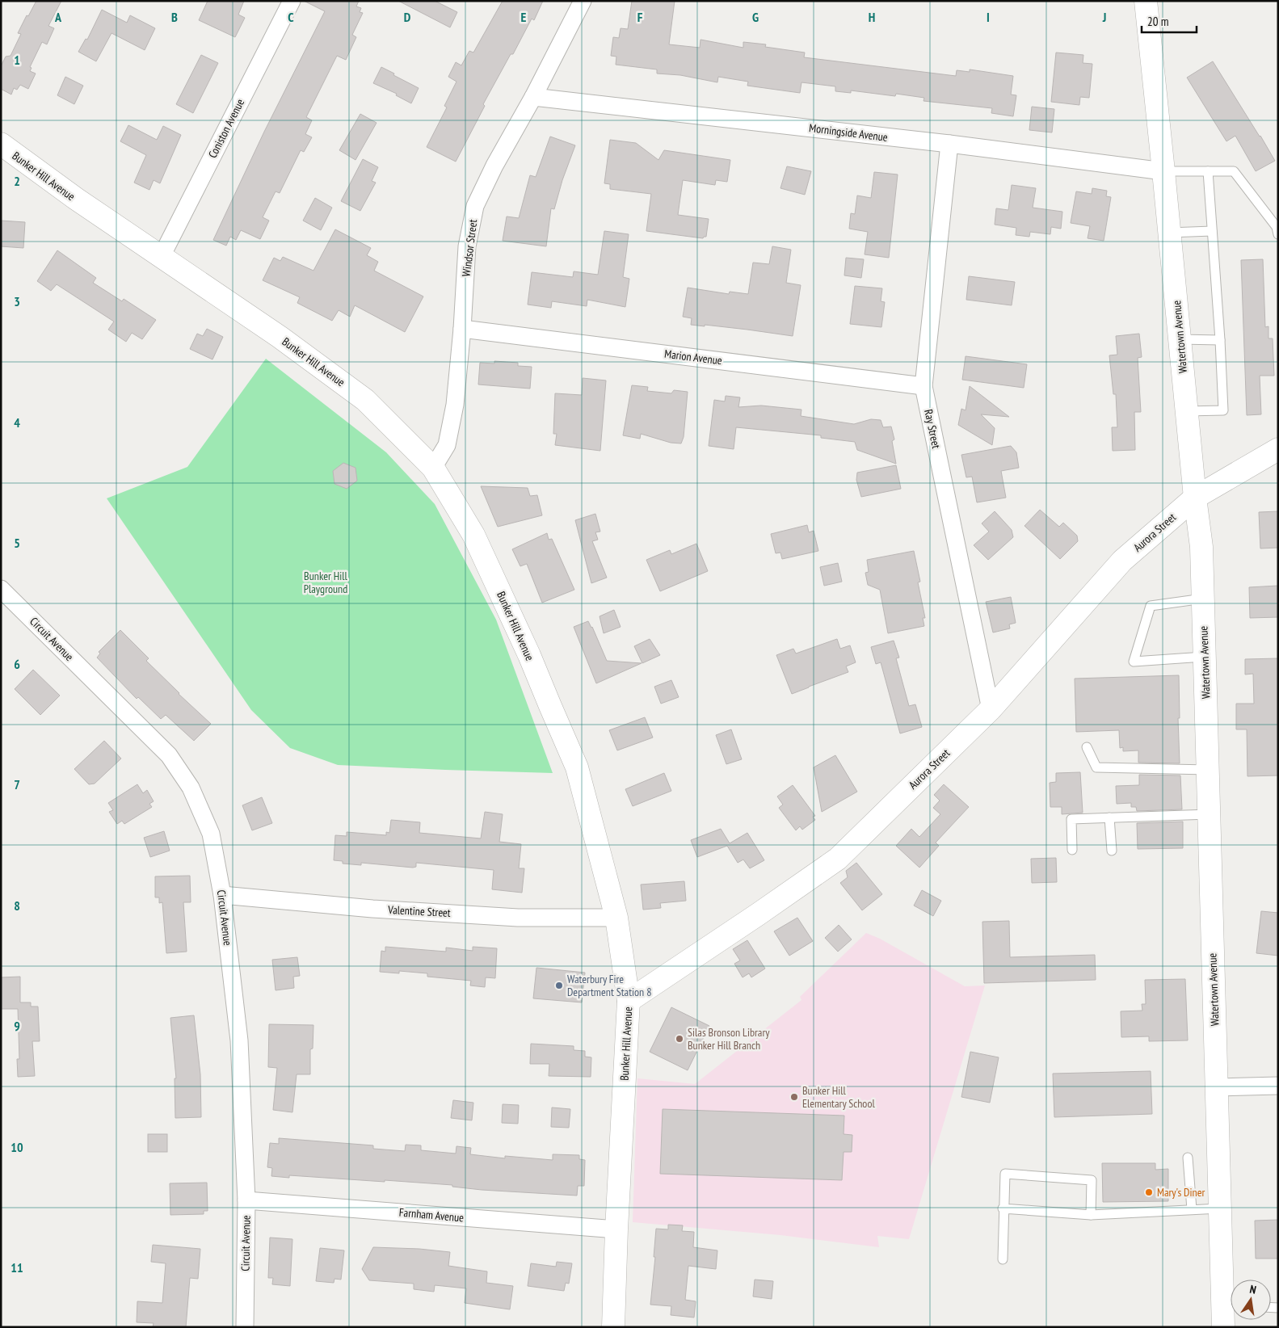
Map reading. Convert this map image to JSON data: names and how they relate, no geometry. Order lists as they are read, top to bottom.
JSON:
{
  "streets": {
    "main road": ["Bunker Hill Avenue", "Watertown Avenue", "Aurora Street"],
    "street": [
      "Coniston Avenue",
      "Morningside Avenue",
      "Windsor Street",
      "Marion Avenue",
      "Ray Street",
      "Circuit Avenue",
      "Valentine Street",
      "Farnham Avenue"
    ]
  },
  "crossings": [
    ["Coniston Avenue", "Bunker Hill Avenue"],
    ["Morningside Avenue", "Windsor Street"],
    ["Morningside Avenue", "Watertown Avenue"],
    ["Morningside Avenue", "Ray Street"],
    ["Bunker Hill Avenue", "Windsor Street"],
    ["Bunker Hill Avenue", "Aurora Street"],
    ["Bunker Hill Avenue", "Valentine Street"],
    ["Bunker Hill Avenue", "Farnham Avenue"],
    ["Windsor Street", "Marion Avenue"],
    ["Watertown Avenue", "Aurora Street"],
    ["Marion Avenue", "Ray Street"],
    ["Ray Street", "Aurora Street"],
    ["Circuit Avenue", "Valentine Street"],
    ["Circuit Avenue", "Farnham Avenue"]
  ],
  "parks": ["Bunker Hill Playground"],
  "places": [
    "Waterbury Fire Department Station 8",
    "Silas Bronson Library Bunker Hill Branch",
    "Bunker Hill Elementary School",
    "Mary's Diner"
  ],
  "scale_bar": "20 m",
  "north": "top",
  "grid": {
    "columns": [
      "A",
      "B",
      "C",
      "D",
      "E",
      "F",
      "G",
      "H",
      "I",
      "J"
    ],
    "rows": [
      "1",
      "2",
      "3",
      "4",
      "5",
      "6",
      "7",
      "8",
      "9",
      "10",
      "11"
    ]
  }
}
